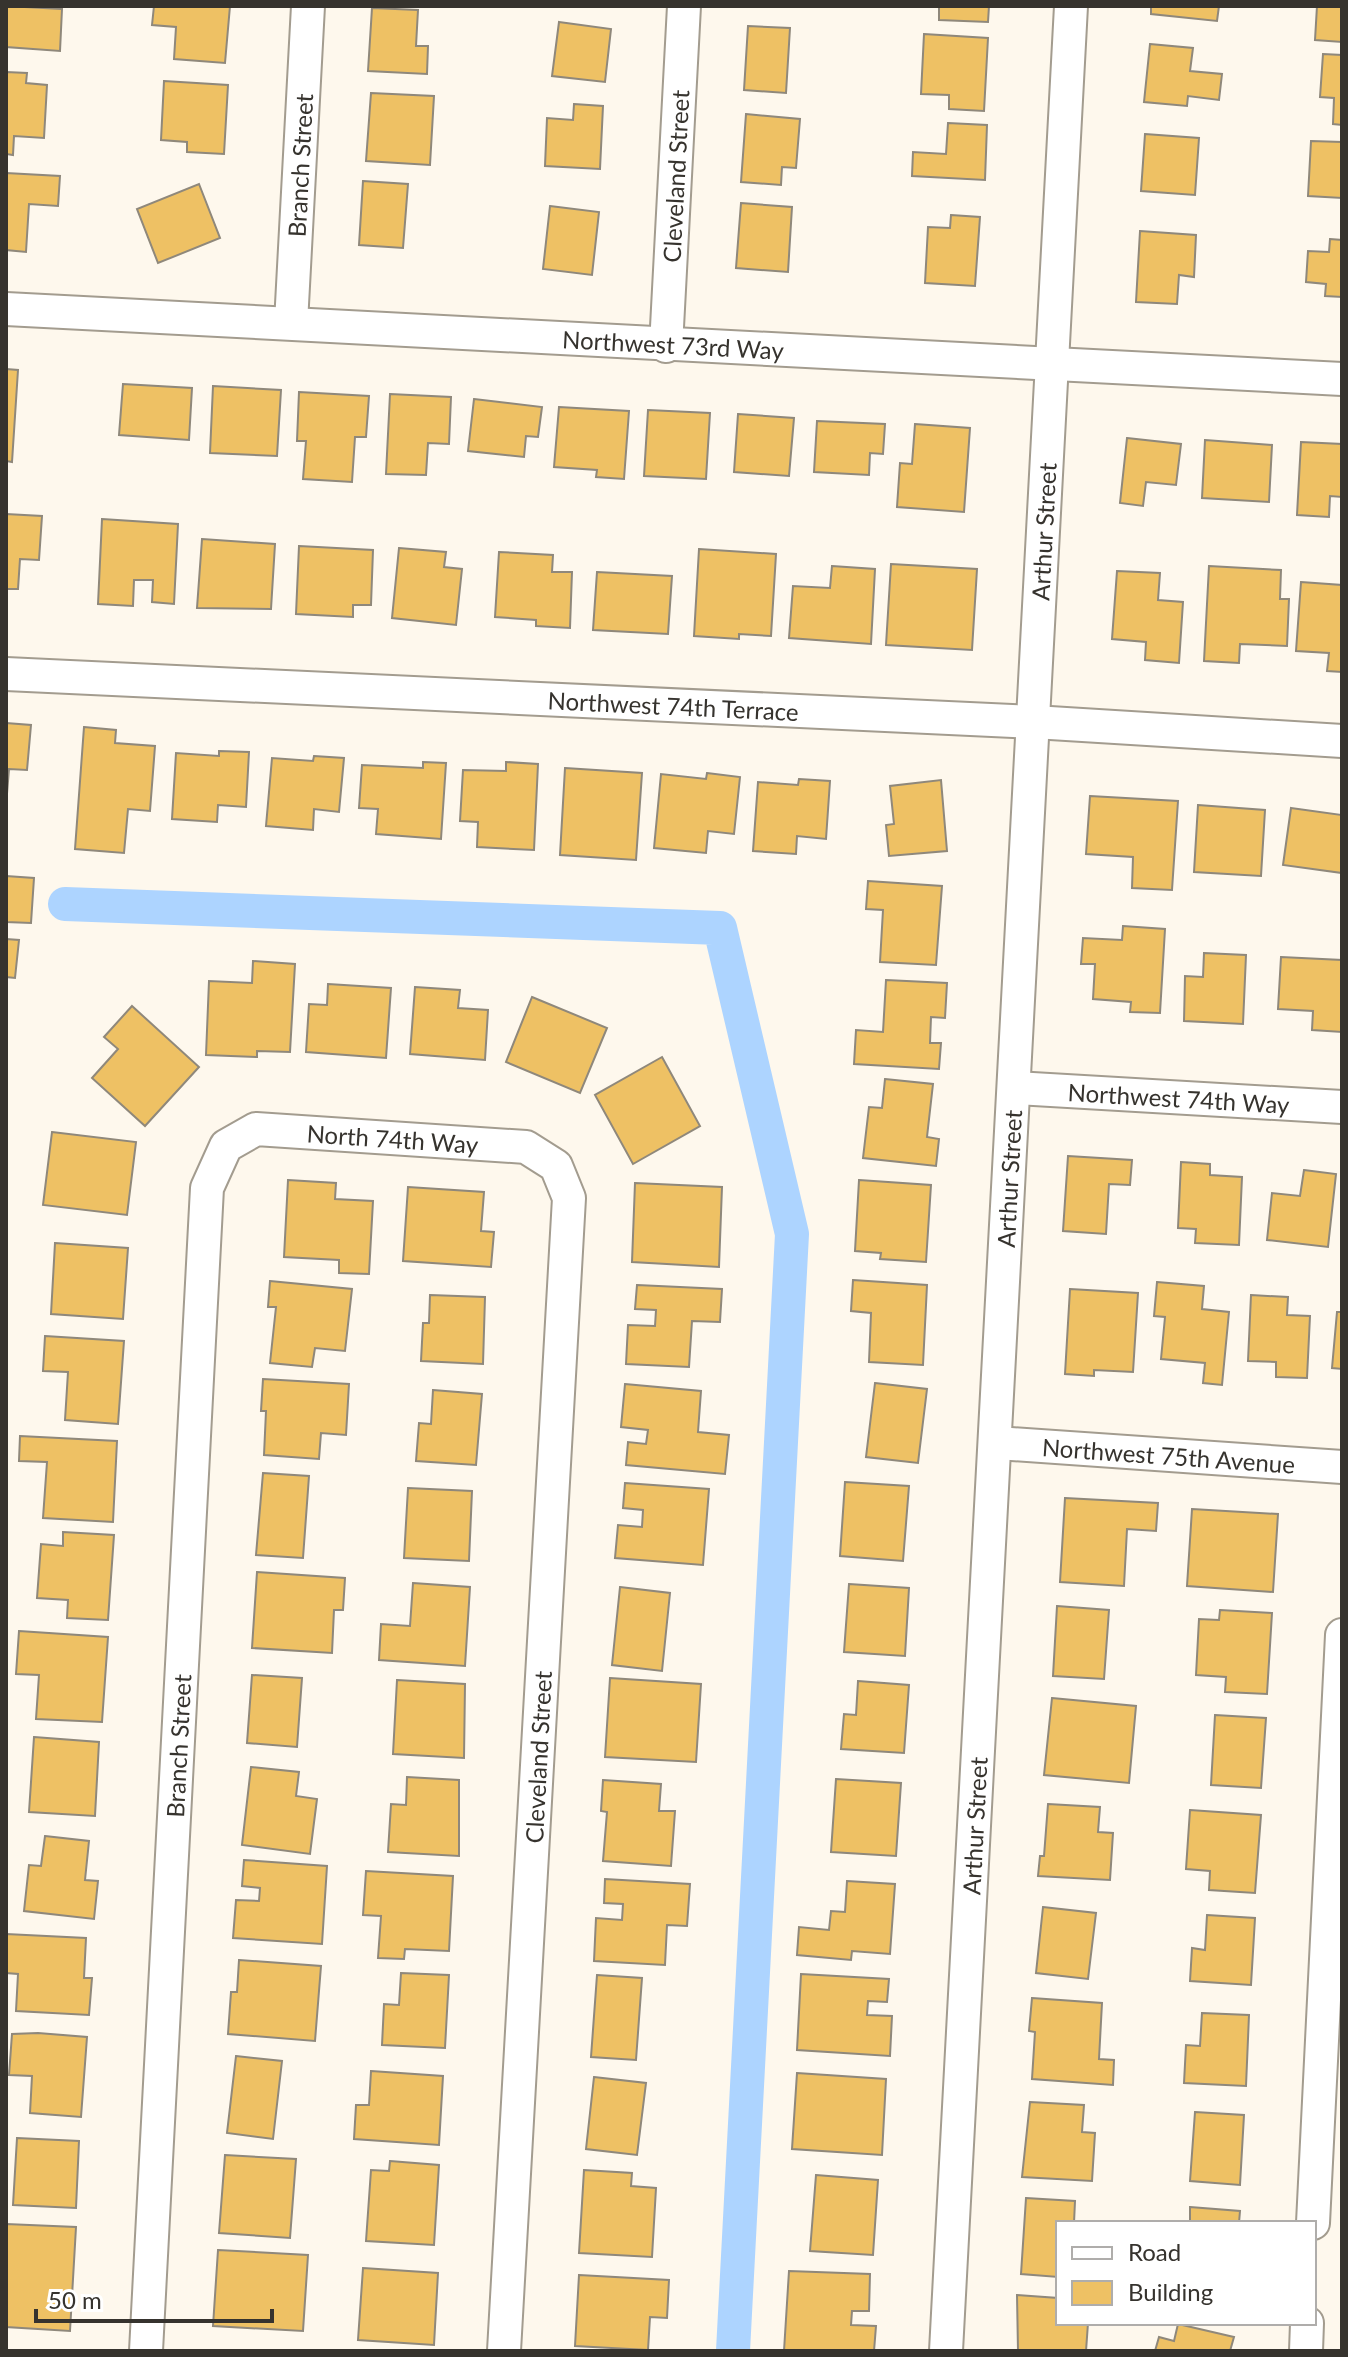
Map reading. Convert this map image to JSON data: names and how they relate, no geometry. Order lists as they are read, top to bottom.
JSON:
{
  "streets": {
    "street": [
      "Branch Street",
      "Cleveland Street",
      "Northwest 73rd Way",
      "Arthur Street",
      "Northwest 74th Terrace",
      "Northwest 74th Way",
      "North 74th Way",
      "Northwest 75th Avenue"
    ]
  },
  "crossings": [
    ["Branch Street", "Northwest 73rd Way"],
    ["Branch Street", "North 74th Way"],
    ["Cleveland Street", "Northwest 73rd Way"],
    ["Cleveland Street", "North 74th Way"],
    ["Northwest 73rd Way", "Arthur Street"],
    ["Arthur Street", "Northwest 74th Terrace"],
    ["Arthur Street", "Northwest 74th Way"],
    ["Arthur Street", "Northwest 75th Avenue"]
  ],
  "legend": ["Road", "Building"],
  "scale_bar": "50 m"
}
